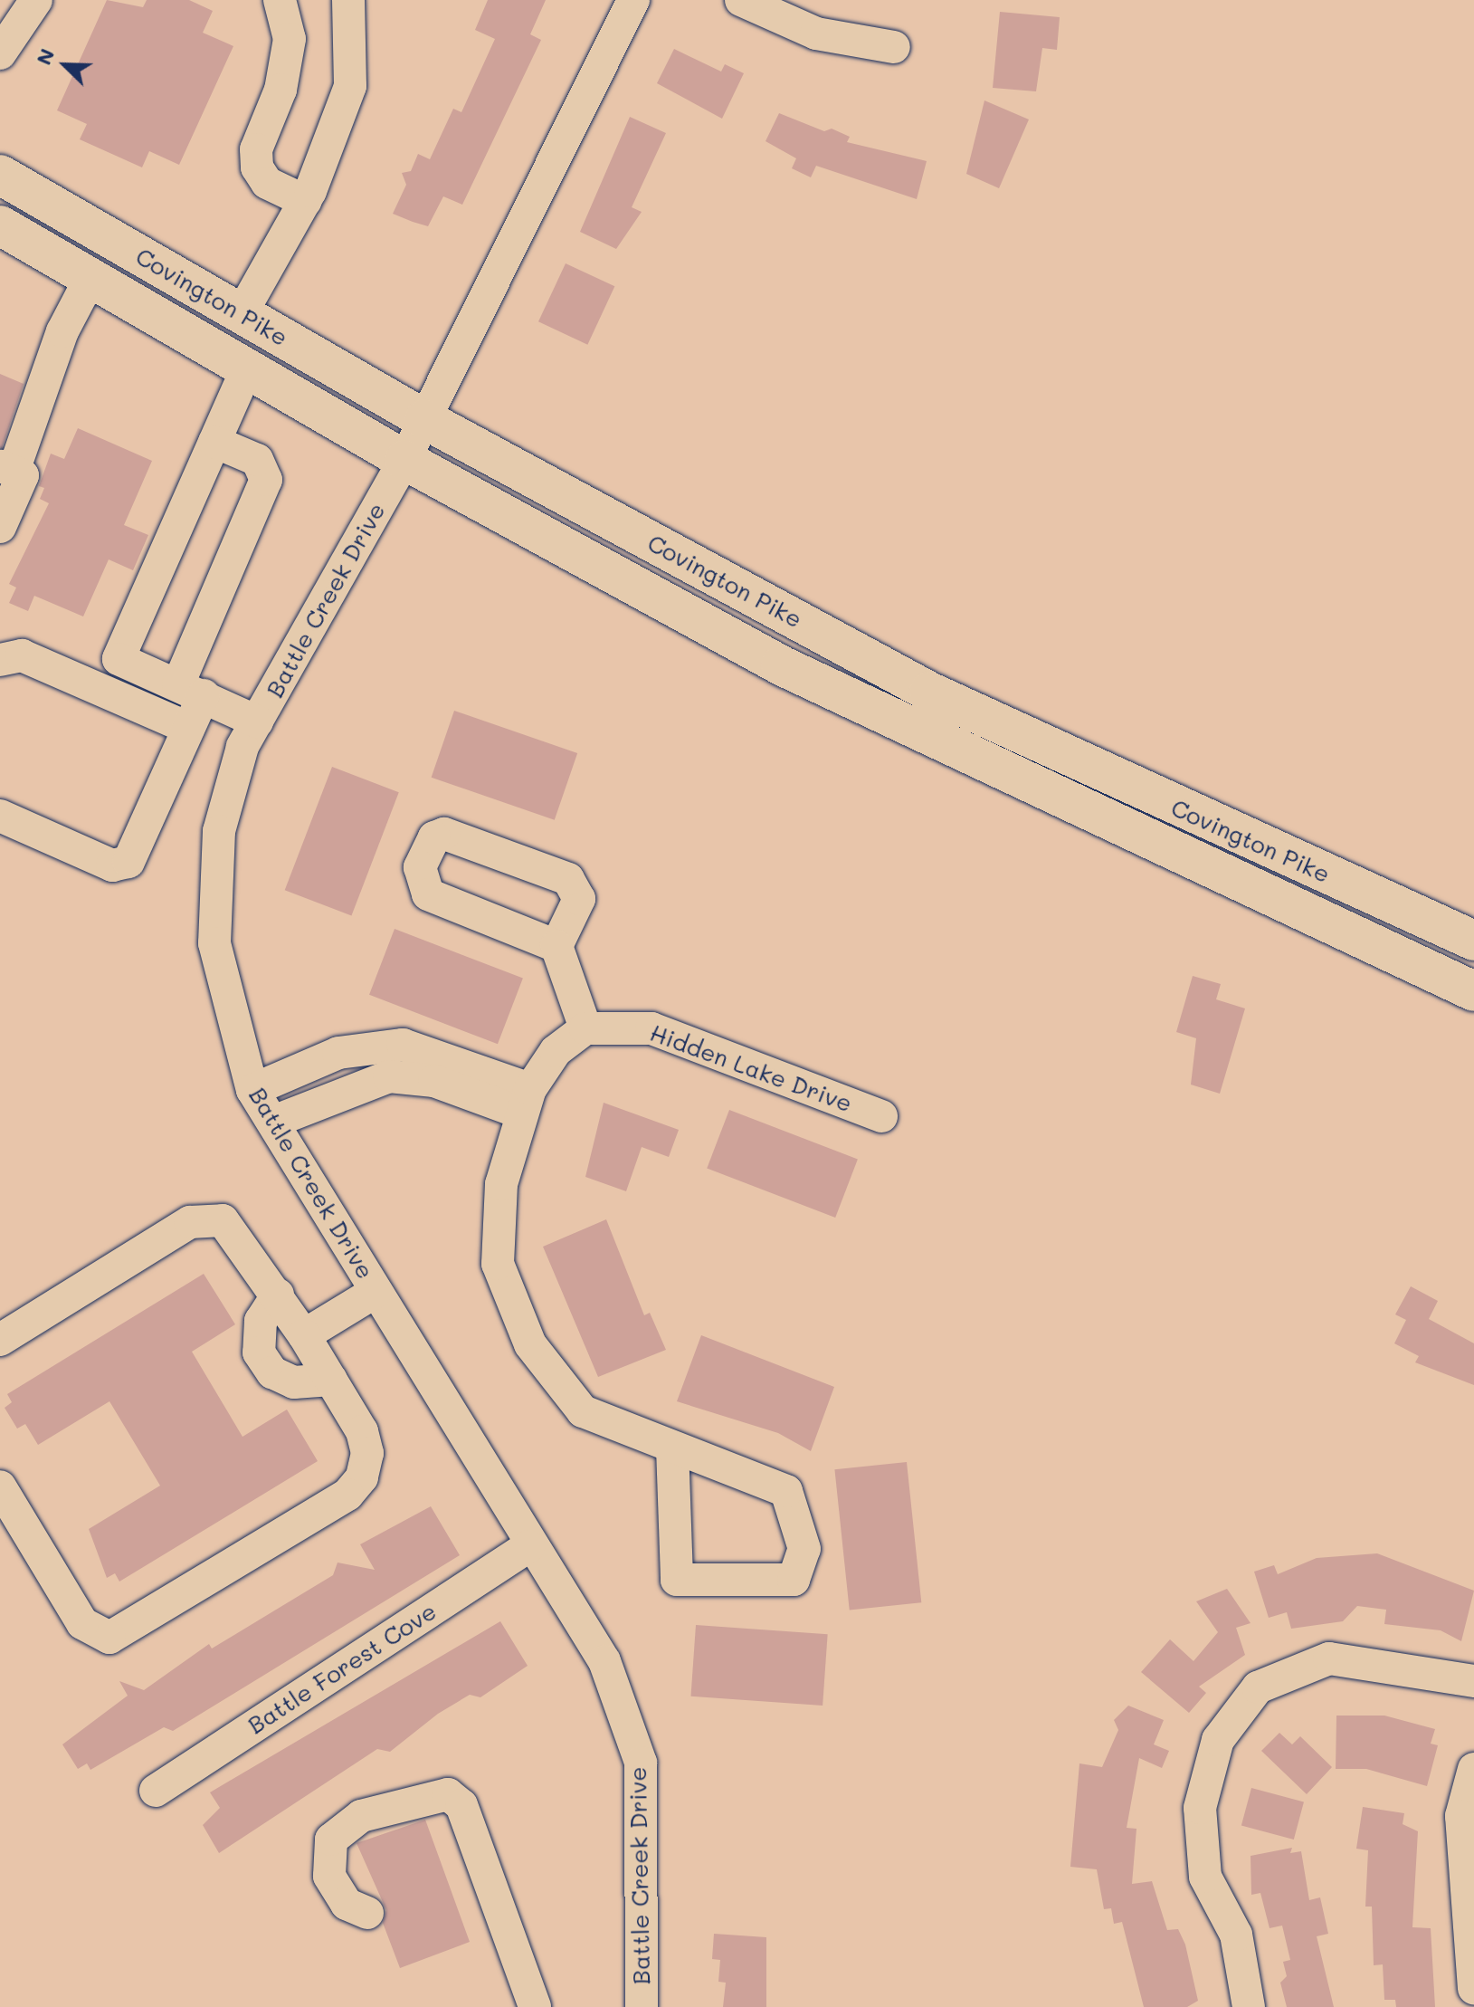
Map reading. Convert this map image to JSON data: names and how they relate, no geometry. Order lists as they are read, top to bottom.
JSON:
{
  "streets": {
    "main road": ["Covington Pike"],
    "street": ["Battle Creek Drive", "Hidden Lake Drive", "Battle Forest Cove"]
  },
  "crossings": [
    ["Covington Pike", "Battle Creek Drive"],
    ["Battle Creek Drive", "Battle Forest Cove"]
  ],
  "north": "top left"
}
